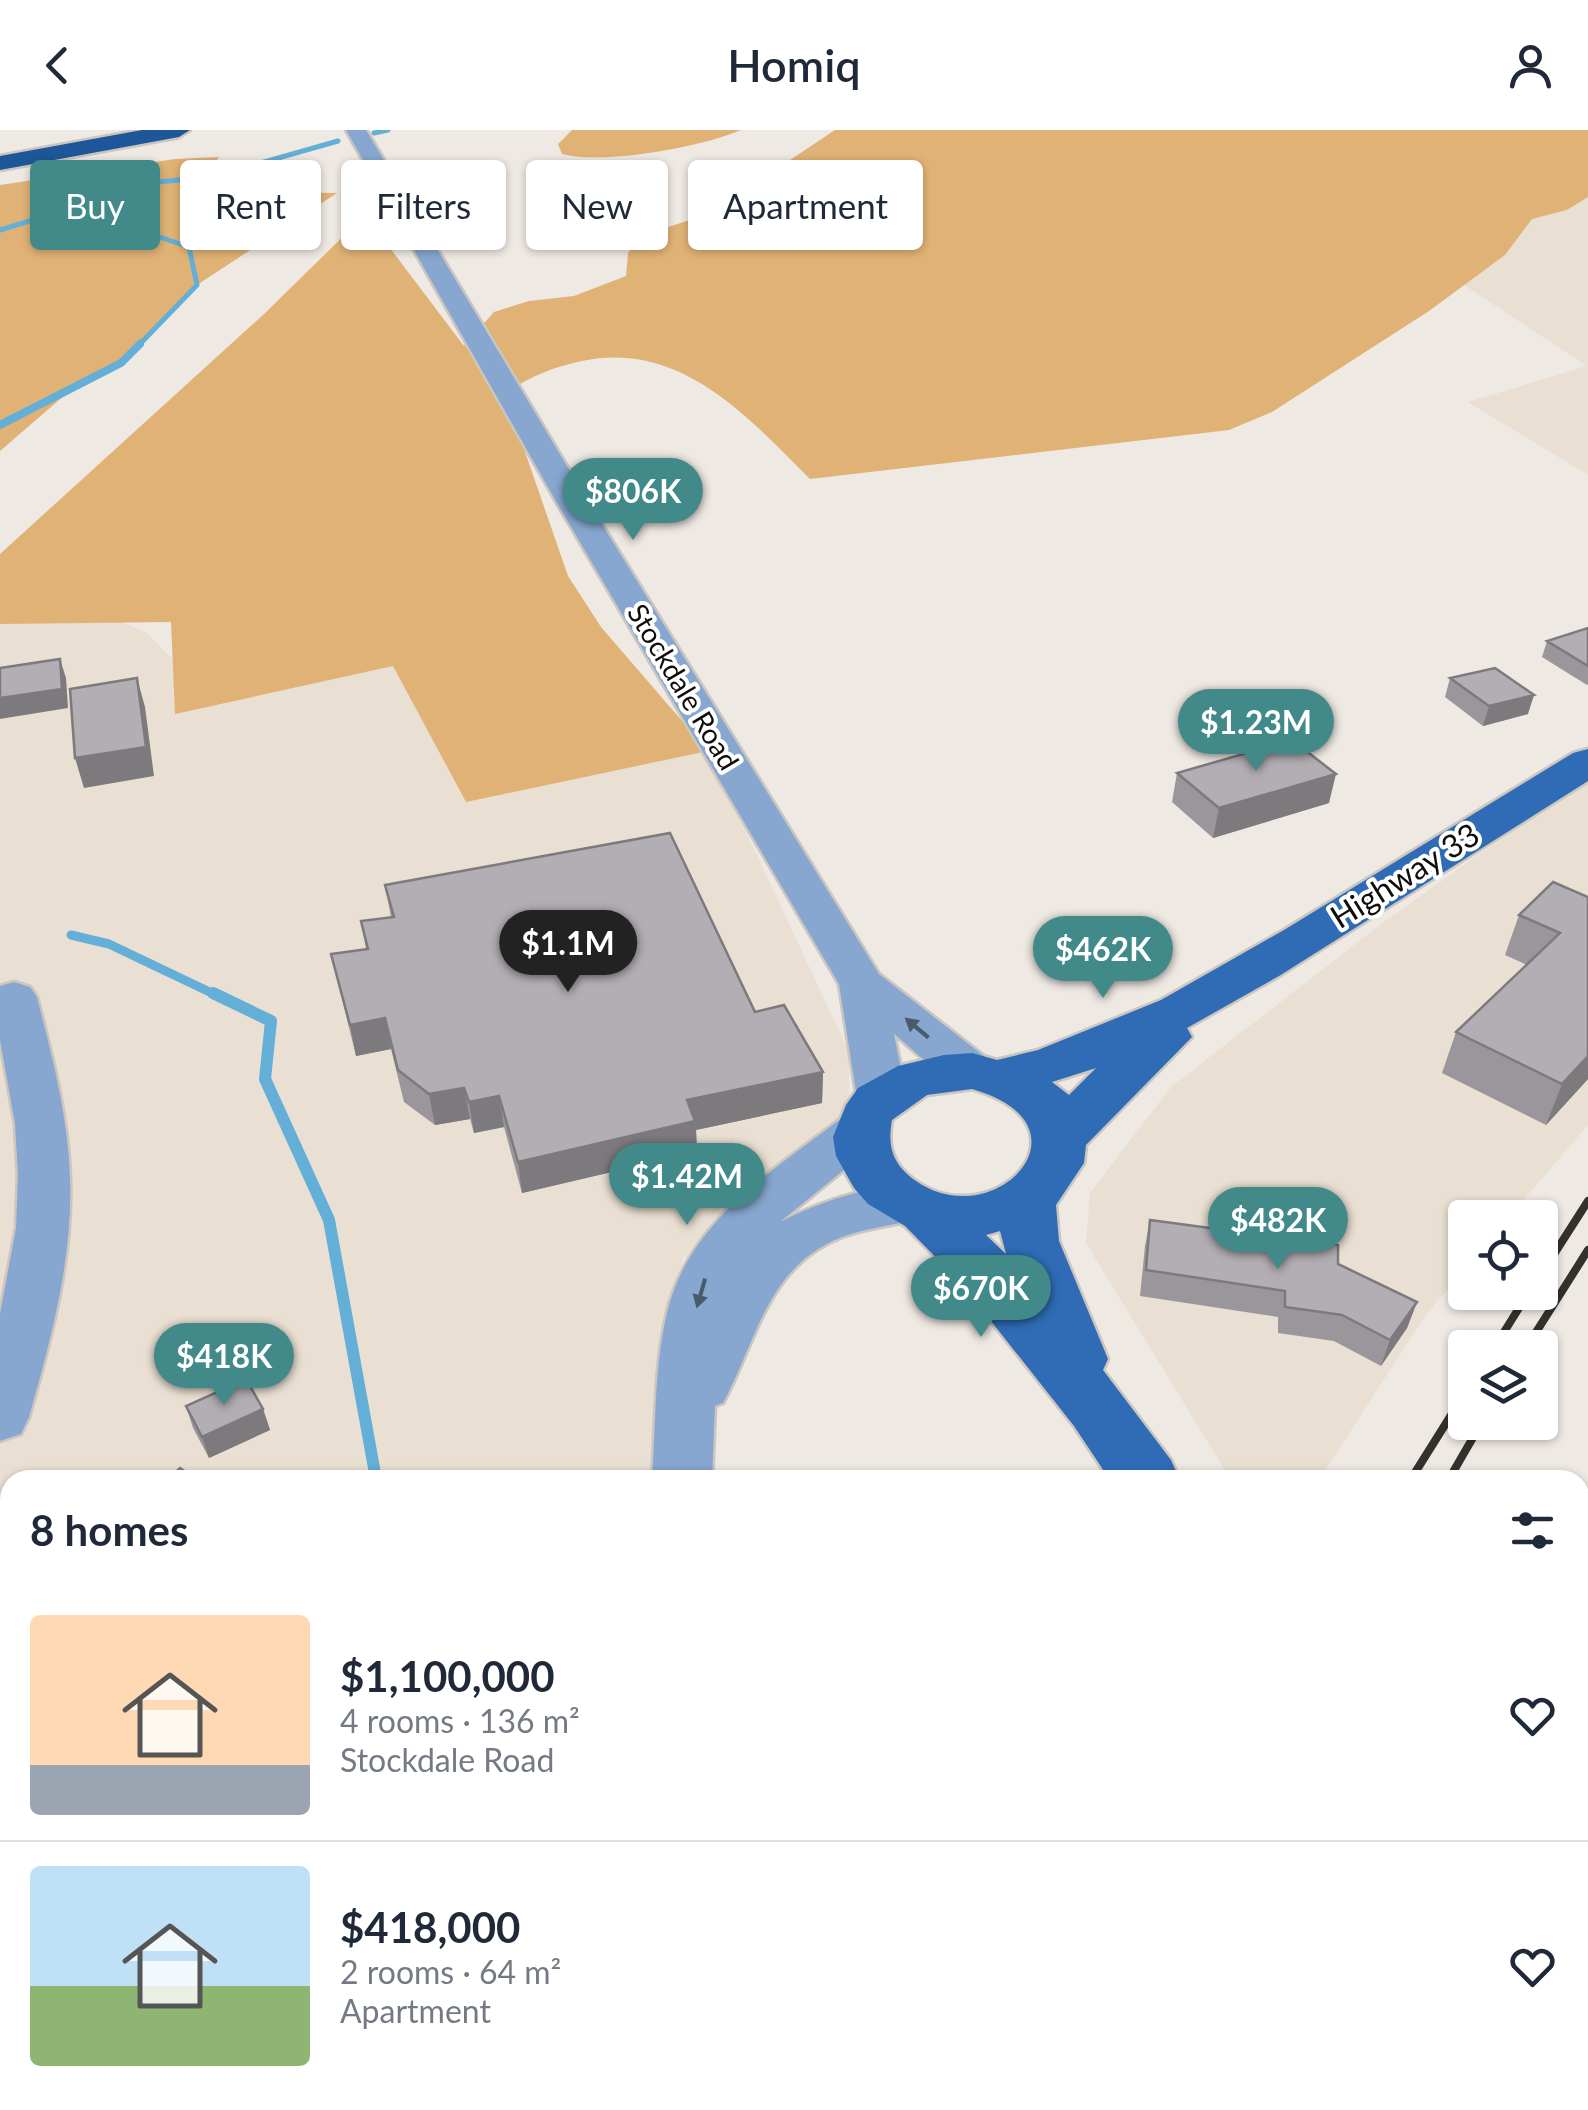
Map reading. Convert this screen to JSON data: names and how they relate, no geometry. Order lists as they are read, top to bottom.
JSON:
{
  "streets": {
    "main road": ["Highway 33"],
    "street": ["Stockdale Road"]
  },
  "crossings": [
    ["Stockdale Road", "Highway 33"]
  ],
  "page": {
    "header": "Homiq",
    "chip": [
      "Buy",
      "Rent",
      "Filters",
      "New",
      "Apartment"
    ],
    "price": [
      "$806K",
      "$1.23M",
      "$1.1M",
      "$462K",
      "$1.42M",
      "$482K",
      "$670K",
      "$418K"
    ],
    "heading": "8 homes",
    "list": [
      {
        "name": "$1,100,000",
        "note": "4 rooms · 136 m² · Stockdale Road"
      },
      {
        "name": "$418,000",
        "note": "2 rooms · 64 m² · Apartment"
      }
    ]
  }
}
